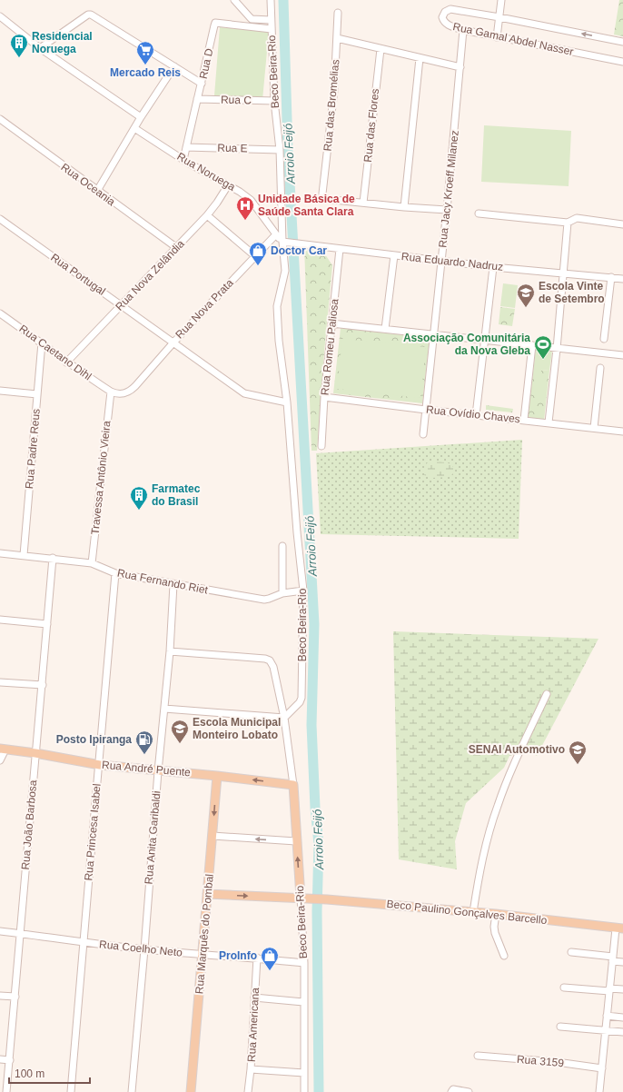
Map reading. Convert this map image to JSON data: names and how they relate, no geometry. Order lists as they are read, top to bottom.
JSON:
{
  "streets": {
    "main road": [
      "Beco Beira-Rio",
      "Rua André Puente",
      "Beco Paulino Gonçalves Barcello",
      "Rua Marquês do Pombal"
    ],
    "street": [
      "Rua Gamal Abdel Nasser",
      "Rua D",
      "Rua C",
      "Rua das Bromélias",
      "Rua das Flores",
      "Rua E",
      "Rua Noruega",
      "Rua Oceania",
      "Rua Jacy Kroeff Milanez",
      "Rua Eduardo Nadruz",
      "Rua Portugal",
      "Rua Nova Zelândia",
      "Rua Nova Prata",
      "Rua Romeu Paliosa",
      "Rua Caetano Dihl",
      "Rua Ovídio Chaves",
      "Rua Padre Reus",
      "Travessa Antônio Vieira",
      "Rua Fernando Riet",
      "Rua João Barbosa",
      "Rua Princesa Isabel",
      "Rua Anita Garibaldi",
      "Rua Coelho Neto",
      "Rua Americana",
      "Rua 3159"
    ]
  },
  "crossings": [
    ["Rua Gamal Abdel Nasser", "Rua Jacy Kroeff Milanez"],
    ["Rua D", "Beco Beira-Rio"],
    ["Rua D", "Rua C"],
    ["Rua D", "Rua E"],
    ["Rua D", "Rua Noruega"],
    ["Beco Beira-Rio", "Rua C"],
    ["Beco Beira-Rio", "Rua E"],
    ["Beco Beira-Rio", "Rua Noruega"],
    ["Beco Beira-Rio", "Rua Eduardo Nadruz"],
    ["Beco Beira-Rio", "Rua Portugal"],
    ["Beco Beira-Rio", "Rua Fernando Riet"],
    ["Beco Beira-Rio", "Rua André Puente"],
    ["Beco Beira-Rio", "Beco Paulino Gonçalves Barcello"],
    ["Beco Beira-Rio", "Rua Coelho Neto"],
    ["Rua das Bromélias", "Rua das Flores"],
    ["Rua Noruega", "Rua Eduardo Nadruz"],
    ["Rua Noruega", "Rua Nova Zelândia"],
    ["Rua Noruega", "Rua Nova Prata"],
    ["Rua Oceania", "Rua Nova Zelândia"],
    ["Rua Jacy Kroeff Milanez", "Rua Eduardo Nadruz"],
    ["Rua Jacy Kroeff Milanez", "Rua Ovídio Chaves"],
    ["Rua Eduardo Nadruz", "Rua Romeu Paliosa"],
    ["Rua Portugal", "Rua Nova Zelândia"],
    ["Rua Portugal", "Rua Nova Prata"],
    ["Rua Nova Zelândia", "Rua Caetano Dihl"],
    ["Rua Nova Prata", "Rua Caetano Dihl"],
    ["Rua Nova Prata", "Travessa Antônio Vieira"],
    ["Rua Romeu Paliosa", "Rua Ovídio Chaves"],
    ["Rua Caetano Dihl", "Rua Padre Reus"],
    ["Rua Caetano Dihl", "Travessa Antônio Vieira"],
    ["Rua Padre Reus", "Rua Fernando Riet"],
    ["Travessa Antônio Vieira", "Rua Fernando Riet"],
    ["Rua Fernando Riet", "Rua João Barbosa"],
    ["Rua Fernando Riet", "Rua Princesa Isabel"],
    ["Rua Fernando Riet", "Rua Anita Garibaldi"],
    ["Rua André Puente", "Rua João Barbosa"],
    ["Rua André Puente", "Rua Princesa Isabel"],
    ["Rua André Puente", "Rua Anita Garibaldi"],
    ["Rua André Puente", "Rua Marquês do Pombal"],
    ["Rua João Barbosa", "Rua Coelho Neto"],
    ["Rua Princesa Isabel", "Rua Coelho Neto"],
    ["Rua Anita Garibaldi", "Rua Coelho Neto"],
    ["Beco Paulino Gonçalves Barcello", "Rua Marquês do Pombal"],
    ["Rua Marquês do Pombal", "Rua Coelho Neto"],
    ["Rua Coelho Neto", "Rua Americana"]
  ],
  "water": ["Arroio Feijó"],
  "places": {
    "building": ["Residencial Noruega", "Farmatec do Brasil"],
    "supermarket": ["Mercado Reis"],
    "hospital": ["Unidade Básica de Saúde Santa Clara"],
    "shop": ["Doctor Car", "ProInfo"],
    "school or university": ["Escola Vinte de Setembro", "Escola Municipal Monteiro Lobato", "SENAI Automotivo"],
    "sports": ["Associação Comunitária da Nova Gleba"],
    "fuel station": ["Posto Ipiranga"]
  },
  "scale_bar": "100 m"
}
